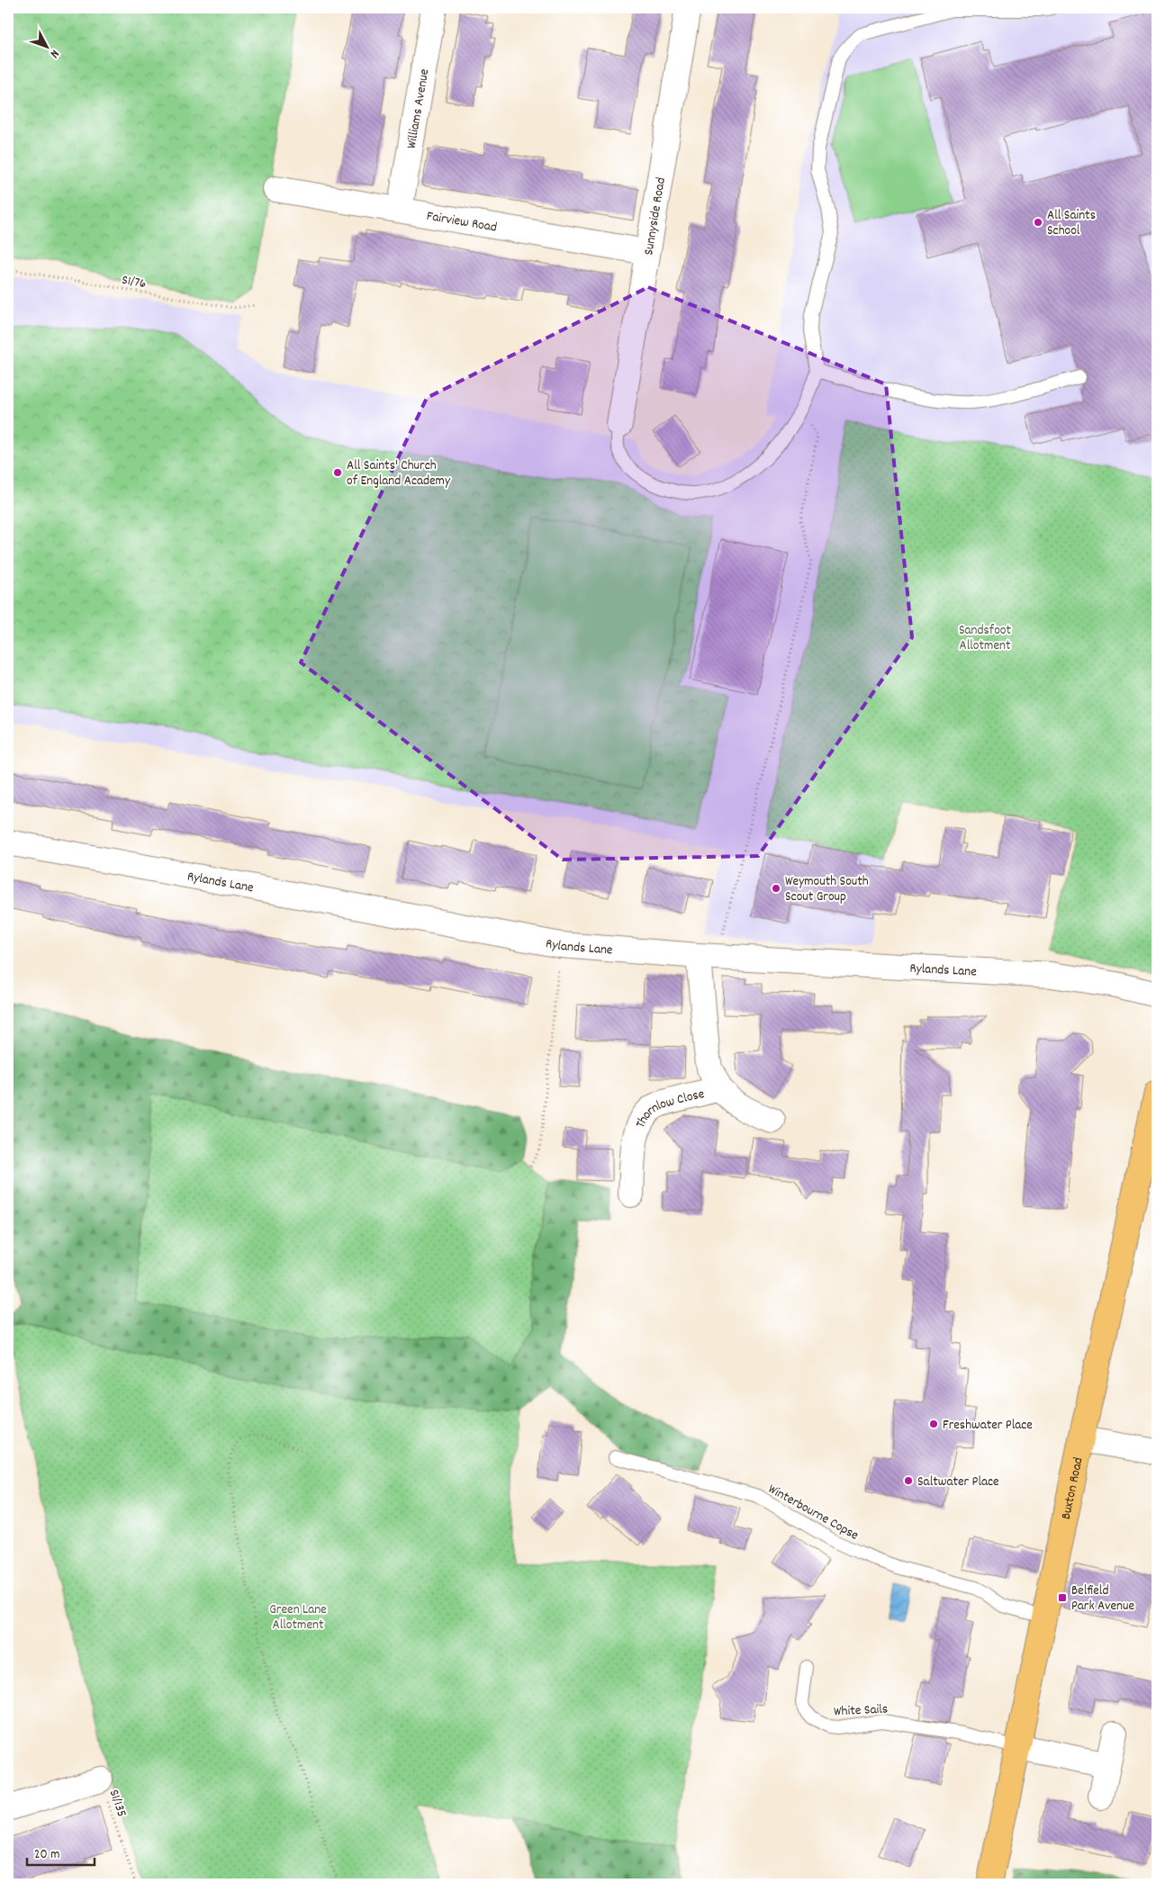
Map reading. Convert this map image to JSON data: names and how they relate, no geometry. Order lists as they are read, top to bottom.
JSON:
{
  "streets": {
    "highway": ["Buxton Road"],
    "street": [
      "Williams Avenue",
      "Sunnyside Road",
      "Fairview Road",
      "Rylands Lane",
      "Thornlow Close"
    ],
    "lane": ["Winterbourne Copse", "White Sails"],
    "path": ["S1/76", "S1/135"]
  },
  "crossings": [
    ["Williams Avenue", "Fairview Road"],
    ["Sunnyside Road", "Fairview Road"],
    ["Rylands Lane", "Thornlow Close"],
    ["Buxton Road", "Winterbourne Copse"],
    ["Buxton Road", "White Sails"]
  ],
  "parks": ["Sandsfoot Allotment", "Green Lane Allotment"],
  "places": {
    "other": [
      "All Saints School",
      "All Saints' Church of England Academy",
      "Weymouth South Scout Group",
      "Freshwater Place",
      "Saltwater Place"
    ],
    "transit": ["Belfield Park Avenue"]
  },
  "scale_bar": "20 m",
  "north": "bottom right"
}
